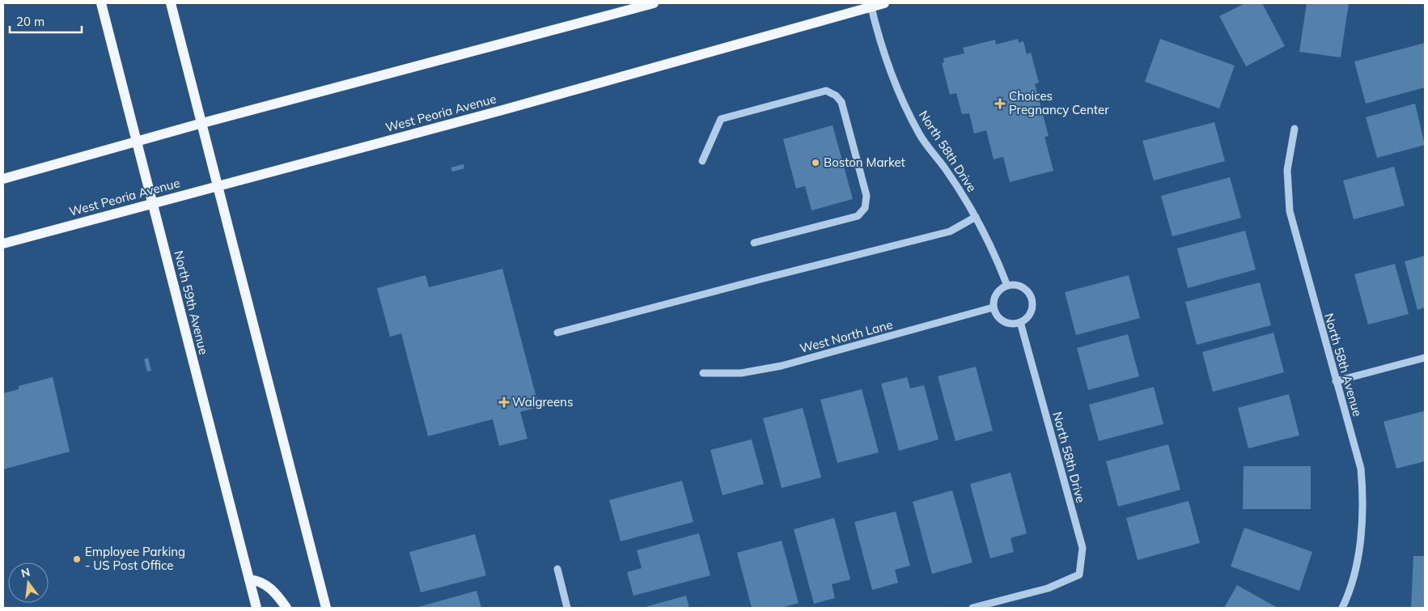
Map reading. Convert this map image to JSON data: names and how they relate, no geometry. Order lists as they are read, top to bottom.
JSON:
{
  "streets": {
    "main road": ["West Peoria Avenue", "North 59th Avenue"],
    "street": ["North 58th Drive", "West North Lane", "North 58th Avenue"]
  },
  "crossings": [
    ["West Peoria Avenue", "North 58th Drive"],
    ["West Peoria Avenue", "North 59th Avenue"],
    ["North 58th Drive", "West North Lane"]
  ],
  "places": {
    "health": ["Choices Pregnancy Center", "Walgreens"],
    "other": ["Boston Market", "Employee Parking - US Post Office"]
  },
  "scale_bar": "20 m",
  "north": "top"
}
